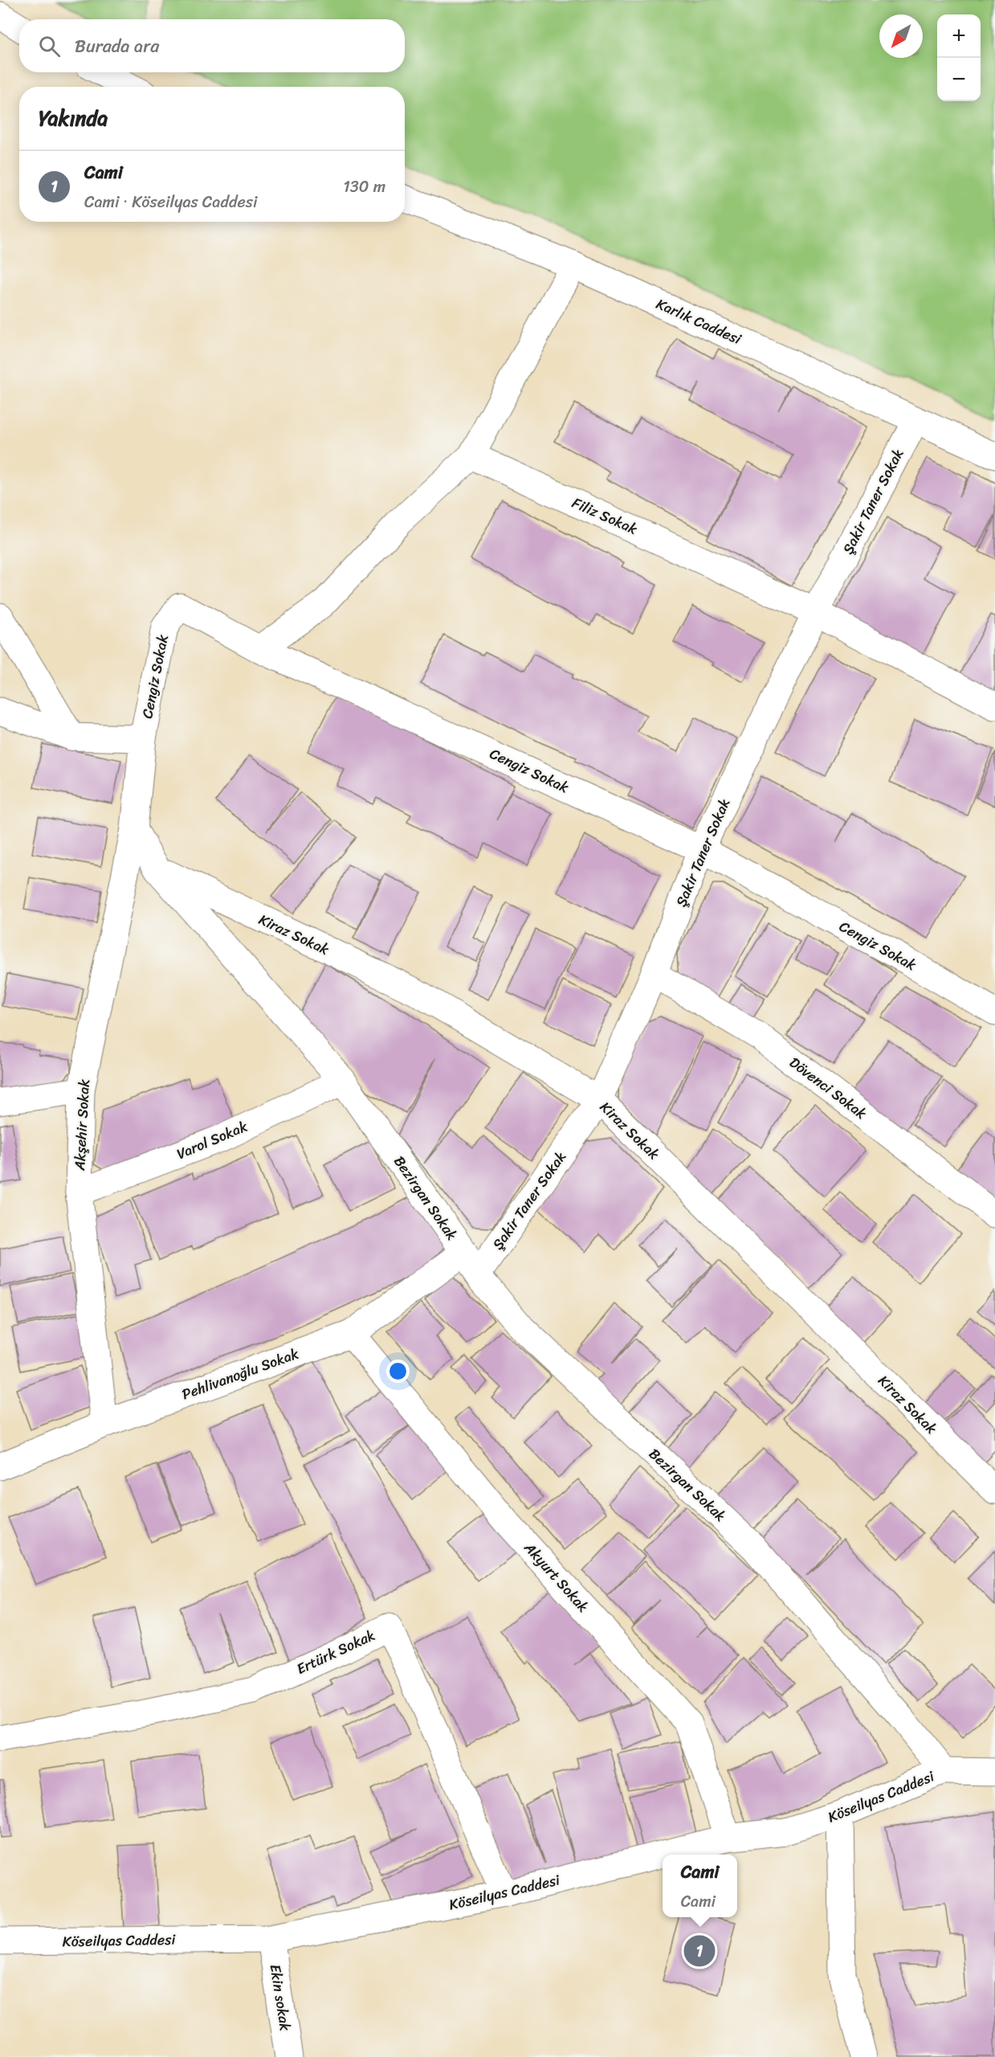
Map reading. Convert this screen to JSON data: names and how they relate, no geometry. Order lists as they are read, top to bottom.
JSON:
{
  "streets": {
    "street": [
      "Karlık Caddesi",
      "Şakir Taner Sokak",
      "Filiz Sokak",
      "Cengiz Sokak",
      "Kiraz Sokak",
      "Dövenci Sokak",
      "Akşehir Sokak",
      "Varol Sokak",
      "Bezirgan Sokak",
      "Pehlivanoğlu Sokak",
      "Akyurt Sokak",
      "Ertürk Sokak",
      "Köseilyas Caddesi",
      "Ekin sokak"
    ]
  },
  "crossings": [
    ["Karlık Caddesi", "Şakir Taner Sokak"],
    ["Şakir Taner Sokak", "Filiz Sokak"],
    ["Şakir Taner Sokak", "Cengiz Sokak"],
    ["Şakir Taner Sokak", "Kiraz Sokak"],
    ["Şakir Taner Sokak", "Dövenci Sokak"],
    ["Şakir Taner Sokak", "Bezirgan Sokak"],
    ["Şakir Taner Sokak", "Pehlivanoğlu Sokak"],
    ["Kiraz Sokak", "Bezirgan Sokak"],
    ["Akşehir Sokak", "Varol Sokak"],
    ["Akşehir Sokak", "Bezirgan Sokak"],
    ["Akşehir Sokak", "Pehlivanoğlu Sokak"],
    ["Varol Sokak", "Bezirgan Sokak"],
    ["Bezirgan Sokak", "Pehlivanoğlu Sokak"],
    ["Bezirgan Sokak", "Köseilyas Caddesi"],
    ["Pehlivanoğlu Sokak", "Akyurt Sokak"],
    ["Akyurt Sokak", "Köseilyas Caddesi"],
    ["Ertürk Sokak", "Köseilyas Caddesi"],
    ["Köseilyas Caddesi", "Ekin sokak"]
  ],
  "north": "bottom left",
  "page": {
    "map_buttons": ["+", "−"],
    "search": "Burada ara",
    "heading": "Yakında",
    "list": [
      {
        "mark": "1",
        "name": "Cami",
        "note": "Cami · Köseilyas Caddesi",
        "value": "130 m"
      }
    ],
    "popup": ["Cami", "Cami"],
    "pins": "1"
  }
}
